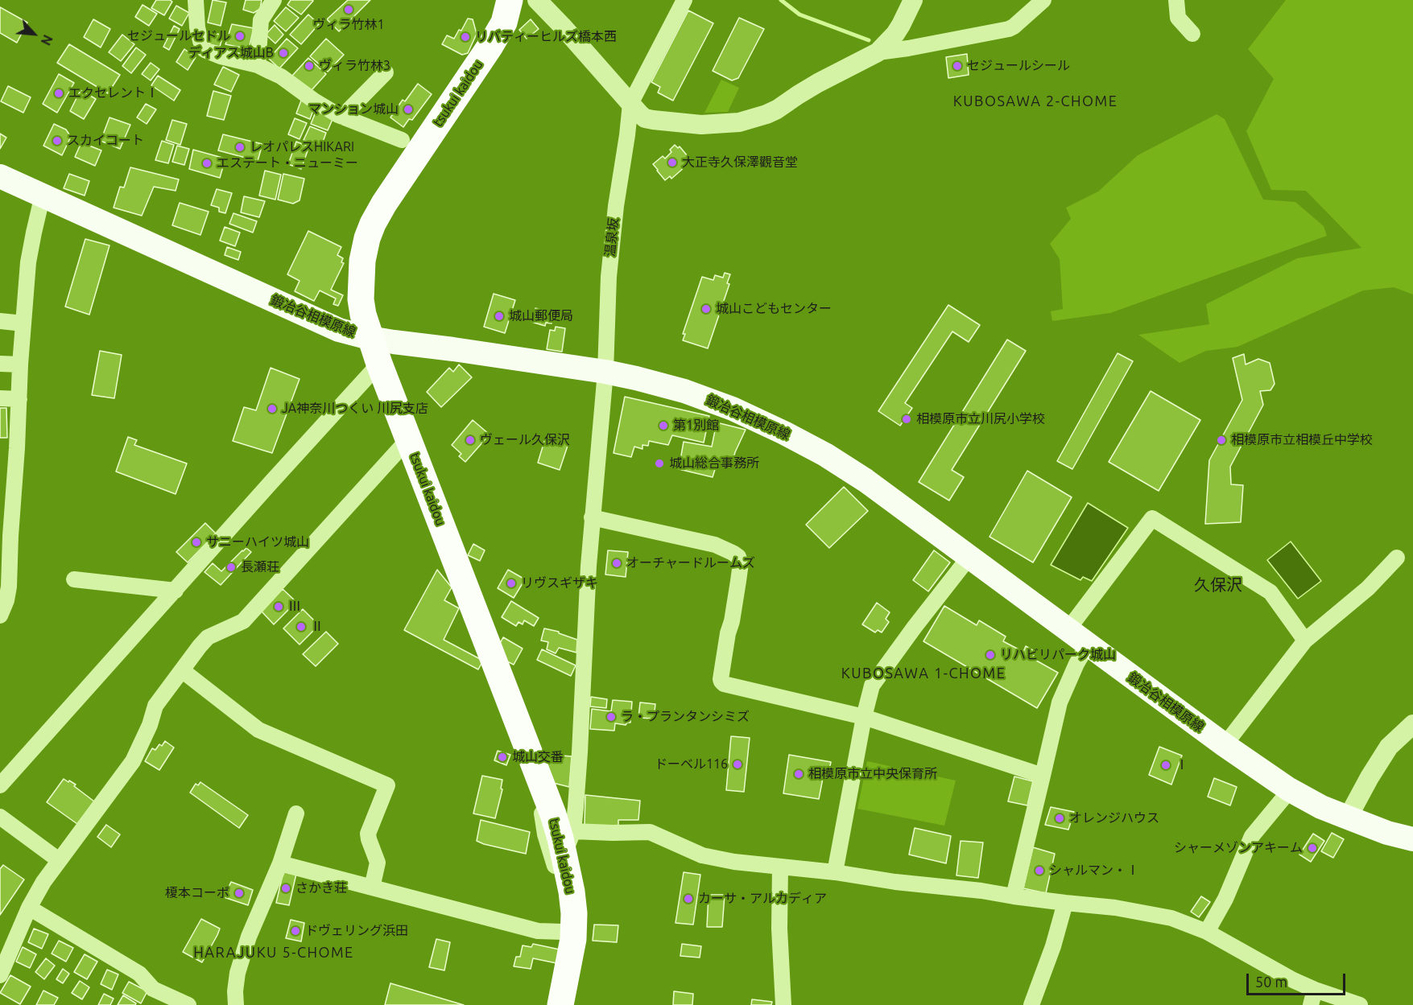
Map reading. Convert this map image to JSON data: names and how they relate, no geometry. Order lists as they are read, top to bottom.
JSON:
{
  "streets": {
    "highway": ["tsukui kaidou"],
    "main road": ["鍛冶谷相模原線"],
    "street": ["温泉坂"]
  },
  "crossings": [
    ["tsukui kaidou", "温泉坂"],
    ["tsukui kaidou", "鍛冶谷相模原線"],
    ["温泉坂", "鍛冶谷相模原線"]
  ],
  "districts": [
    "KUBOSAWA 2-CHOME",
    "久保沢",
    "KUBOSAWA 1-CHOME",
    "HARAJUKU 5-CHOME"
  ],
  "places": [
    "ヴィラ竹林1",
    "セジュールセドル",
    "リバティーヒルズ橋本西",
    "ディアス城山B",
    "ヴィラ竹林3",
    "セジュールシール",
    "エクセレントⅠ",
    "マンション城山",
    "スカイコート",
    "レオパレスHIKARI",
    "大正寺久保澤觀音堂",
    "エステート・ニューミー",
    "城山こどもセンター",
    "城山郵便局",
    "JA神奈川つくい 川尻支店",
    "相模原市立川尻小学校",
    "第1別館",
    "ヴェール久保沢",
    "相模原市立相模丘中学校",
    "城山総合事務所",
    "サニーハイツ城山",
    "オーチャードルームズ",
    "長瀬荘",
    "リヴスギザキ",
    "Ⅲ",
    "Ⅱ",
    "リハビリパーク城山",
    "ラ・プランタンシミズ",
    "城山交番",
    "ドーベル116",
    "Ⅰ",
    "相模原市立中央保育所",
    "オレンジハウス",
    "シャーメゾンアキーム",
    "シャルマン・Ⅰ",
    "さかき荘",
    "榎本コーポ",
    "カーサ・アルカディア",
    "ドヴェリング浜田"
  ],
  "scale_bar": "50 m",
  "north": "bottom right"
}
